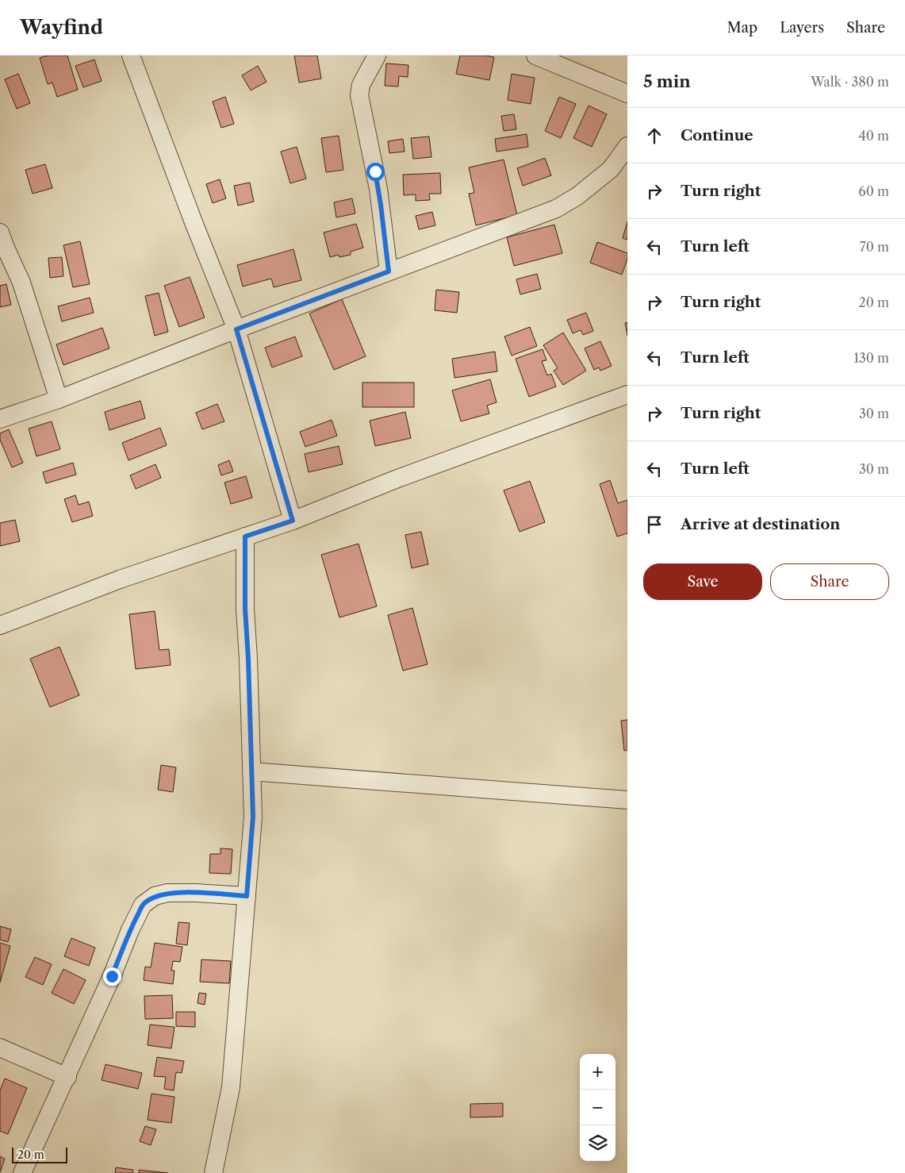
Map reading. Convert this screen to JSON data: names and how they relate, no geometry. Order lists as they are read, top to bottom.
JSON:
{
  "scale_bar": "20 m",
  "page": {
    "header": "Wayfind",
    "nav": ["Map", "Layers", "Share"],
    "heading": ["5 min", "Walk · 380 m"],
    "list": [
      ["Continue", "40 m"],
      ["Turn right", "60 m"],
      ["Turn left", "70 m"],
      ["Turn right", "20 m"],
      ["Turn left", "130 m"],
      ["Turn right", "30 m"],
      ["Turn left", "30 m"],
      "Arrive at destination"
    ],
    "buttons": ["Save", "Share"],
    "map_buttons": ["+", "−"],
    "scale": "20 m"
  }
}
